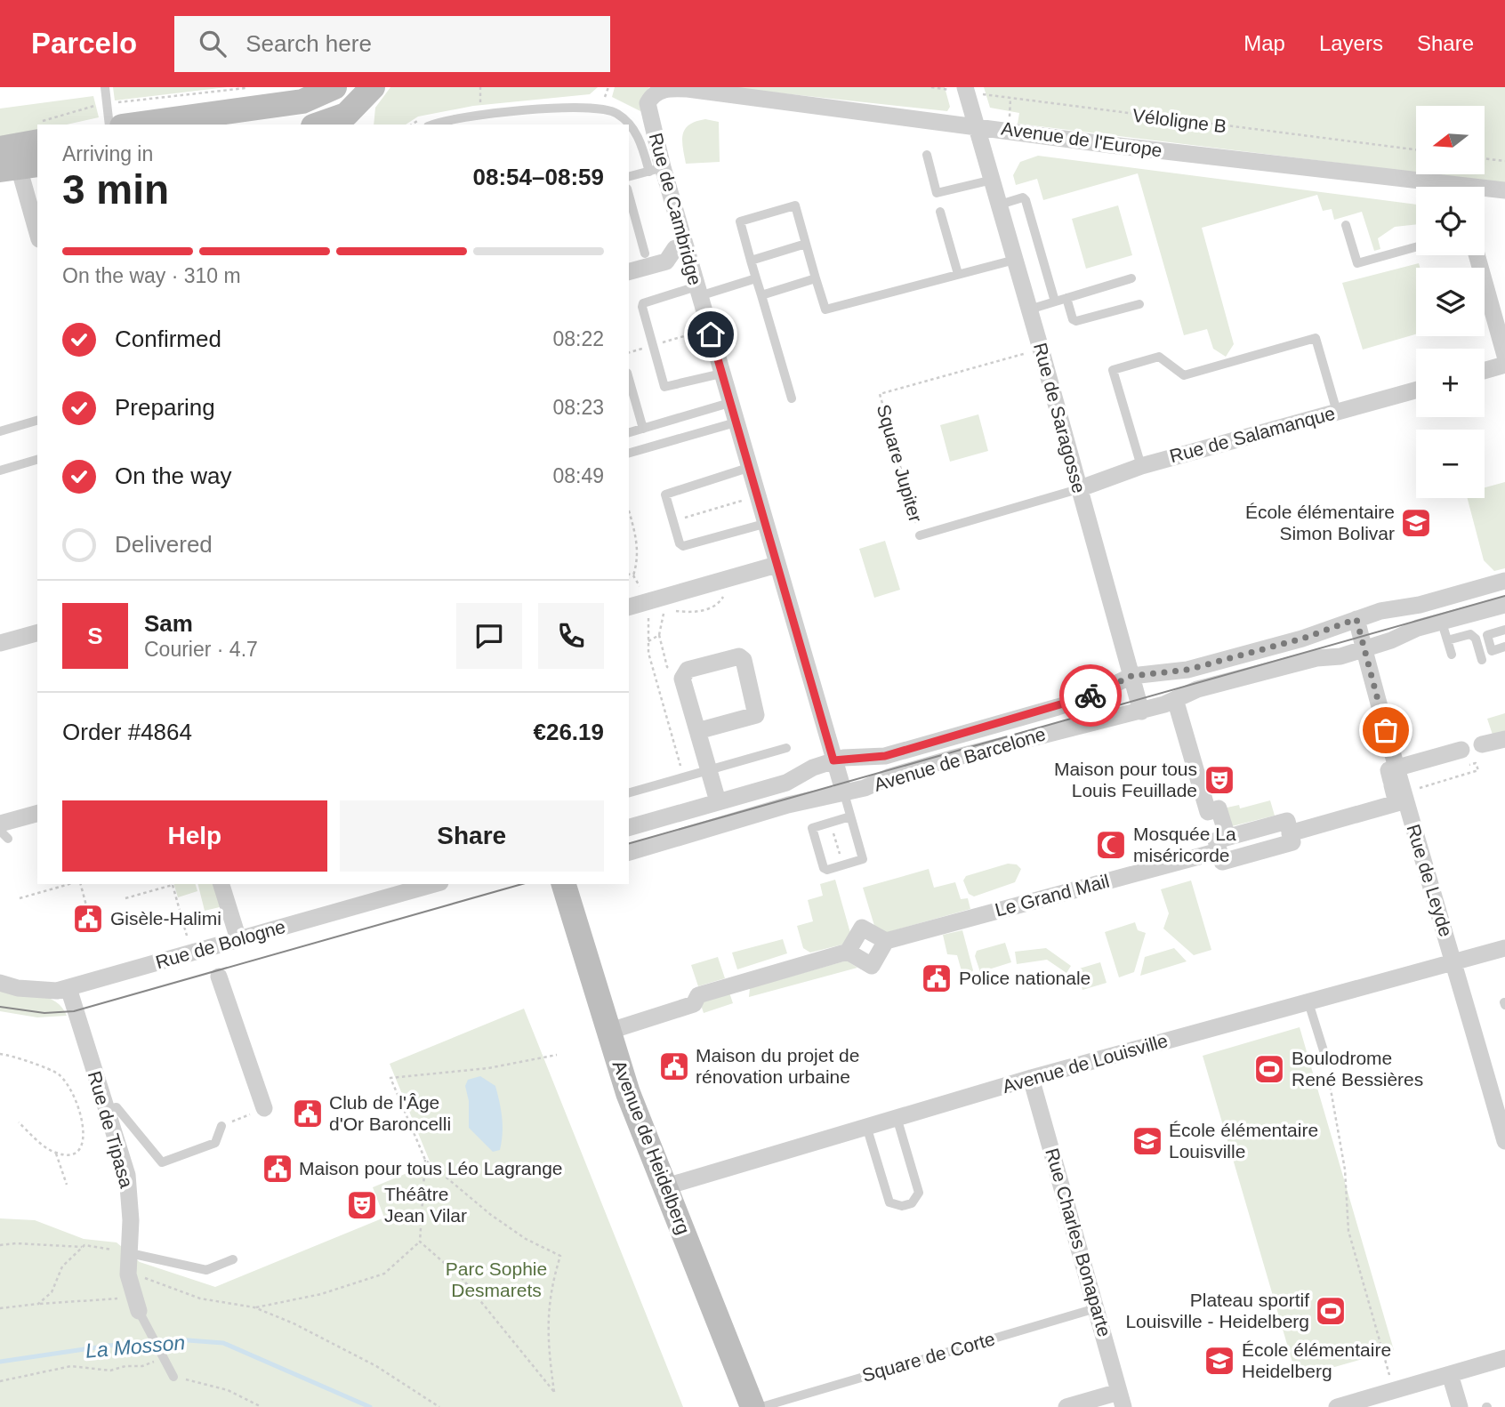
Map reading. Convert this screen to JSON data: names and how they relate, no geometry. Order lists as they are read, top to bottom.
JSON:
{
  "streets": {
    "street": [
      "Avenue de l'Europe",
      "Rue de Cambridge",
      "Rue de Saragosse",
      "Rue de Salamanque",
      "Avenue de Barcelone",
      "Rue de Leyde",
      "Le Grand Mail",
      "Rue de Bologne",
      "Avenue de Louisville",
      "Rue de Tipasa",
      "Avenue de Heidelberg",
      "Rue Charles Bonaparte"
    ],
    "lane": ["Square Jupiter", "Square de Corte"],
    "path": ["Véloligne B"]
  },
  "crossings": [
    ["Véloligne B", "Rue de Saragosse"],
    ["Avenue de l'Europe", "Rue de Cambridge"],
    ["Avenue de l'Europe", "Rue de Saragosse"],
    ["Rue de Cambridge", "Avenue de Barcelone"],
    ["Rue de Saragosse", "Rue de Salamanque"],
    ["Rue de Saragosse", "Square Jupiter"],
    ["Rue de Saragosse", "Avenue de Barcelone"],
    ["Rue de Salamanque", "Square Jupiter"],
    ["Avenue de Barcelone", "Rue de Leyde"],
    ["Rue de Leyde", "Avenue de Louisville"],
    ["Rue de Bologne", "Rue de Tipasa"],
    ["Avenue de Louisville", "Avenue de Heidelberg"],
    ["Avenue de Louisville", "Rue Charles Bonaparte"],
    ["Rue Charles Bonaparte", "Square de Corte"]
  ],
  "water": ["La Mosson"],
  "parks": ["Parc Sophie Desmarets"],
  "places": {
    "school or university": ["École élémentaire Simon Bolivar", "École élémentaire Louisville", "École élémentaire Heidelberg"],
    "theatre": ["Maison pour tous Louis Feuillade", "Théâtre Jean Vilar"],
    "mosque": ["Mosquée La miséricorde"],
    "public building": [
      "Gisèle-Halimi",
      "Police nationale",
      "Maison du projet de rénovation urbaine",
      "Club de l'Âge d'Or Baroncelli",
      "Maison pour tous Léo Lagrange"
    ],
    "sports": ["Boulodrome René Bessières", "Plateau sportif Louisville - Heidelberg"]
  },
  "north": "left",
  "page": {
    "header": "Parcelo",
    "search": "Search here",
    "nav": ["Map", "Layers", "Share"],
    "map_buttons": ["+", "−"],
    "heading": ["3 min", "Arriving in", "08:54–08:59"],
    "panel": [
      "Sam",
      "Courier · 4.7",
      "Order #4864",
      "€26.19"
    ],
    "bar": "On the way · 310 m",
    "list": [
      ["Confirmed", "08:22"],
      ["Preparing", "08:23"],
      ["On the way", "08:49"],
      "Delivered"
    ],
    "round": "S",
    "buttons": ["Help", "Share"]
  }
}
